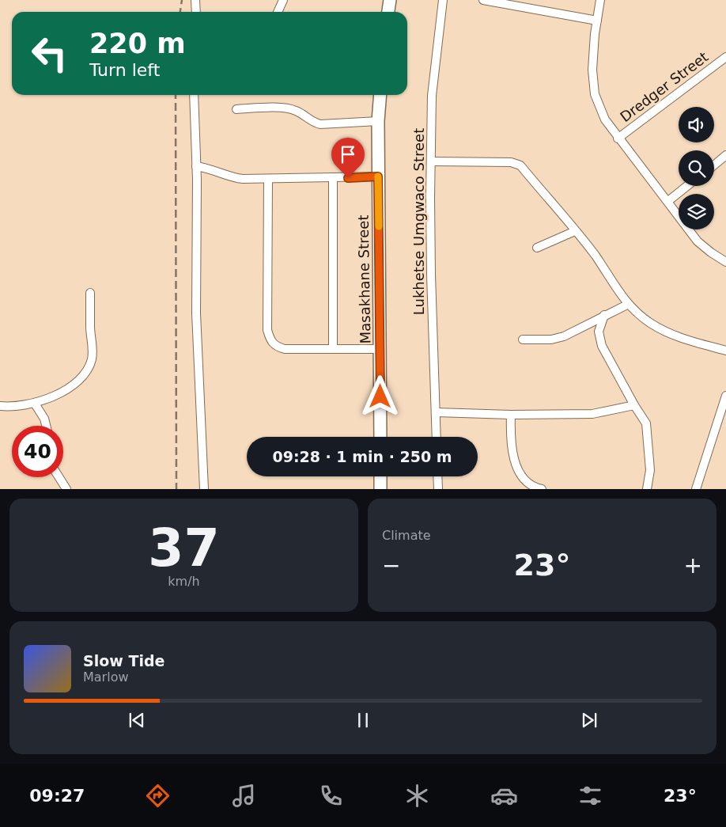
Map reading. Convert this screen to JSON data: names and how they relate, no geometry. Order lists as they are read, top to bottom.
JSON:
{
  "streets": {
    "street": ["Dredger Street", "Lukhetse Umgwaco Street", "Masakhane Street"]
  },
  "page": {
    "turn": ["220 m", "Turn left"],
    "limit": "40",
    "trip": "09:28 · 1 min · 250 m",
    "tile": [
      ["37", "km/h"],
      "Climate"
    ],
    "heat": ["−", "23°", "+"],
    "song": ["Slow Tide", "Marlow"],
    "tabs": ["09:27", "23°"]
  }
}
